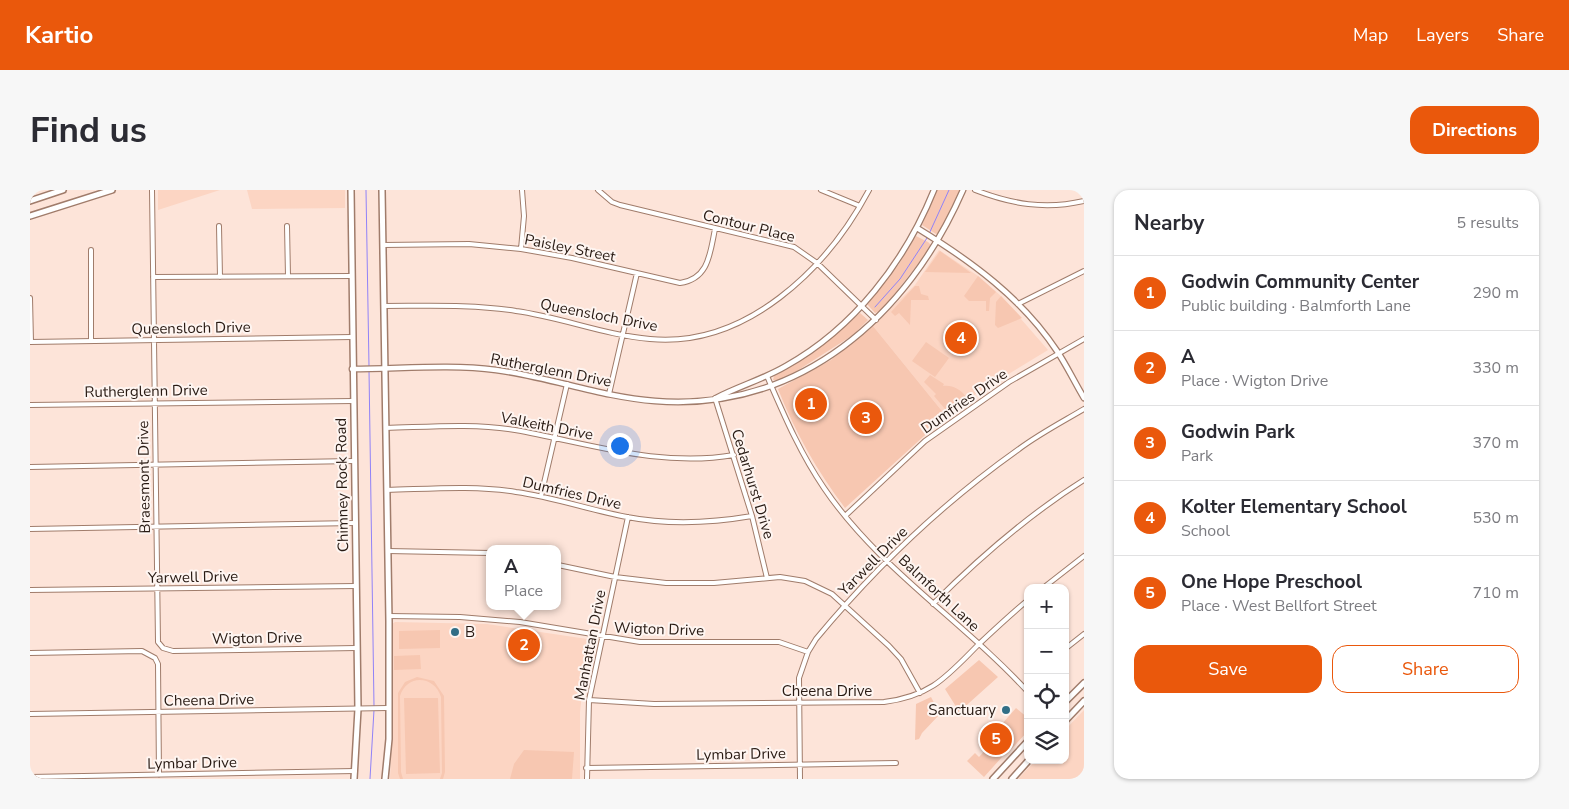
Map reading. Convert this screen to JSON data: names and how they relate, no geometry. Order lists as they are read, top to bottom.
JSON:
{
  "streets": {
    "main road": ["Chimney Rock Road"],
    "street": [
      "Contour Place",
      "Paisley Street",
      "Queensloch Drive",
      "Rutherglenn Drive",
      "Dumfries Drive",
      "Valkeith Drive",
      "Braesmont Drive",
      "Cedarhurst Drive",
      "Yarwell Drive",
      "Balmforth Lane",
      "Wigton Drive",
      "Manhattan Drive",
      "Cheena Drive",
      "Lymbar Drive"
    ]
  },
  "crossings": [
    ["Contour Place", "Paisley Street"],
    ["Contour Place", "Queensloch Drive"],
    ["Contour Place", "Rutherglenn Drive"],
    ["Queensloch Drive", "Braesmont Drive"],
    ["Queensloch Drive", "Chimney Rock Road"],
    ["Rutherglenn Drive", "Braesmont Drive"],
    ["Rutherglenn Drive", "Cedarhurst Drive"],
    ["Rutherglenn Drive", "Chimney Rock Road"],
    ["Rutherglenn Drive", "Balmforth Lane"],
    ["Dumfries Drive", "Cedarhurst Drive"],
    ["Dumfries Drive", "Balmforth Lane"],
    ["Dumfries Drive", "Manhattan Drive"],
    ["Valkeith Drive", "Cedarhurst Drive"],
    ["Braesmont Drive", "Yarwell Drive"],
    ["Braesmont Drive", "Wigton Drive"],
    ["Cedarhurst Drive", "Yarwell Drive"],
    ["Chimney Rock Road", "Yarwell Drive"],
    ["Chimney Rock Road", "Wigton Drive"],
    ["Chimney Rock Road", "Cheena Drive"],
    ["Chimney Rock Road", "Lymbar Drive"],
    ["Yarwell Drive", "Balmforth Lane"],
    ["Yarwell Drive", "Manhattan Drive"],
    ["Balmforth Lane", "Cheena Drive"],
    ["Wigton Drive", "Manhattan Drive"],
    ["Manhattan Drive", "Cheena Drive"],
    ["Manhattan Drive", "Lymbar Drive"]
  ],
  "places": ["B", "Sanctuary"],
  "page": {
    "header": "Kartio",
    "nav": ["Map", "Layers", "Share"],
    "buttons": [
      "Directions",
      ["Save", "Share"]
    ],
    "title": "Find us",
    "heading": ["Nearby", "5 results"],
    "list": [
      {
        "mark": "1",
        "name": "Godwin Community Center",
        "note": "Public building · Balmforth Lane",
        "value": "290 m"
      },
      {
        "mark": "2",
        "name": "A",
        "note": "Place · Wigton Drive",
        "value": "330 m"
      },
      {
        "mark": "3",
        "name": "Godwin Park",
        "note": "Park",
        "value": "370 m"
      },
      {
        "mark": "4",
        "name": "Kolter Elementary School",
        "note": "School",
        "value": "530 m"
      },
      {
        "mark": "5",
        "name": "One Hope Preschool",
        "note": "Place · West Bellfort Street",
        "value": "710 m"
      }
    ],
    "pins": [
      "4",
      "1",
      "3",
      "2",
      "5"
    ],
    "popup": ["A", "Place"],
    "map_buttons": ["+", "−"]
  }
}
